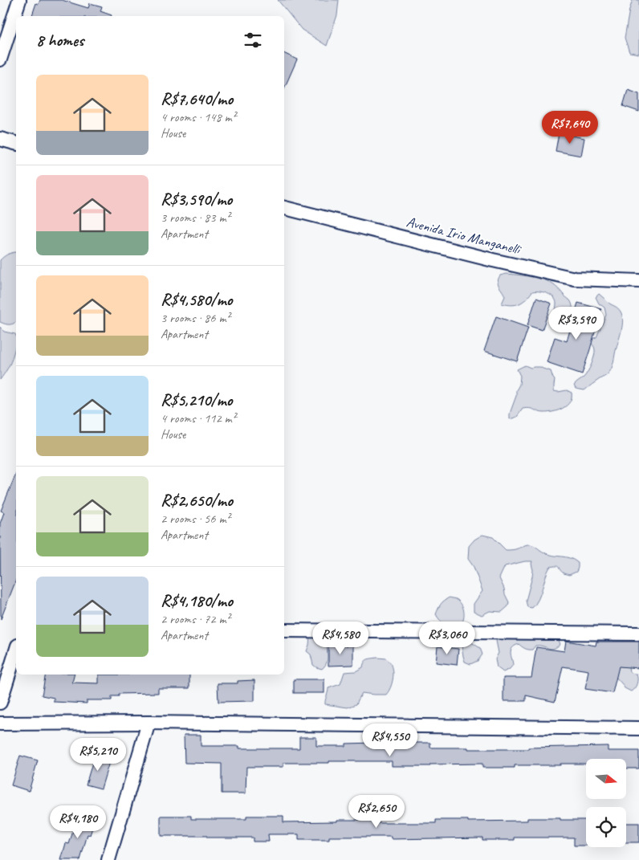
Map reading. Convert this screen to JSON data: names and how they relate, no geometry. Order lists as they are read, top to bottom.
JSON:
{
  "streets": {
    "street": ["Avenida Irio Manganelli"]
  },
  "north": "right",
  "page": {
    "heading": "8 homes",
    "list": [
      {
        "name": "R$7,640/mo",
        "note": "4 rooms · 148 m² · House"
      },
      {
        "name": "R$3,590/mo",
        "note": "3 rooms · 83 m² · Apartment"
      },
      {
        "name": "R$4,580/mo",
        "note": "3 rooms · 86 m² · Apartment"
      },
      {
        "name": "R$5,210/mo",
        "note": "4 rooms · 112 m² · House"
      },
      {
        "name": "R$2,650/mo",
        "note": "2 rooms · 56 m² · Apartment"
      },
      {
        "name": "R$4,180/mo",
        "note": "2 rooms · 72 m² · Apartment"
      }
    ],
    "price": [
      "R$7,640",
      "R$3,590",
      "R$4,580",
      "R$3,060",
      "R$4,550",
      "R$5,210",
      "R$2,650",
      "R$4,180"
    ]
  }
}
